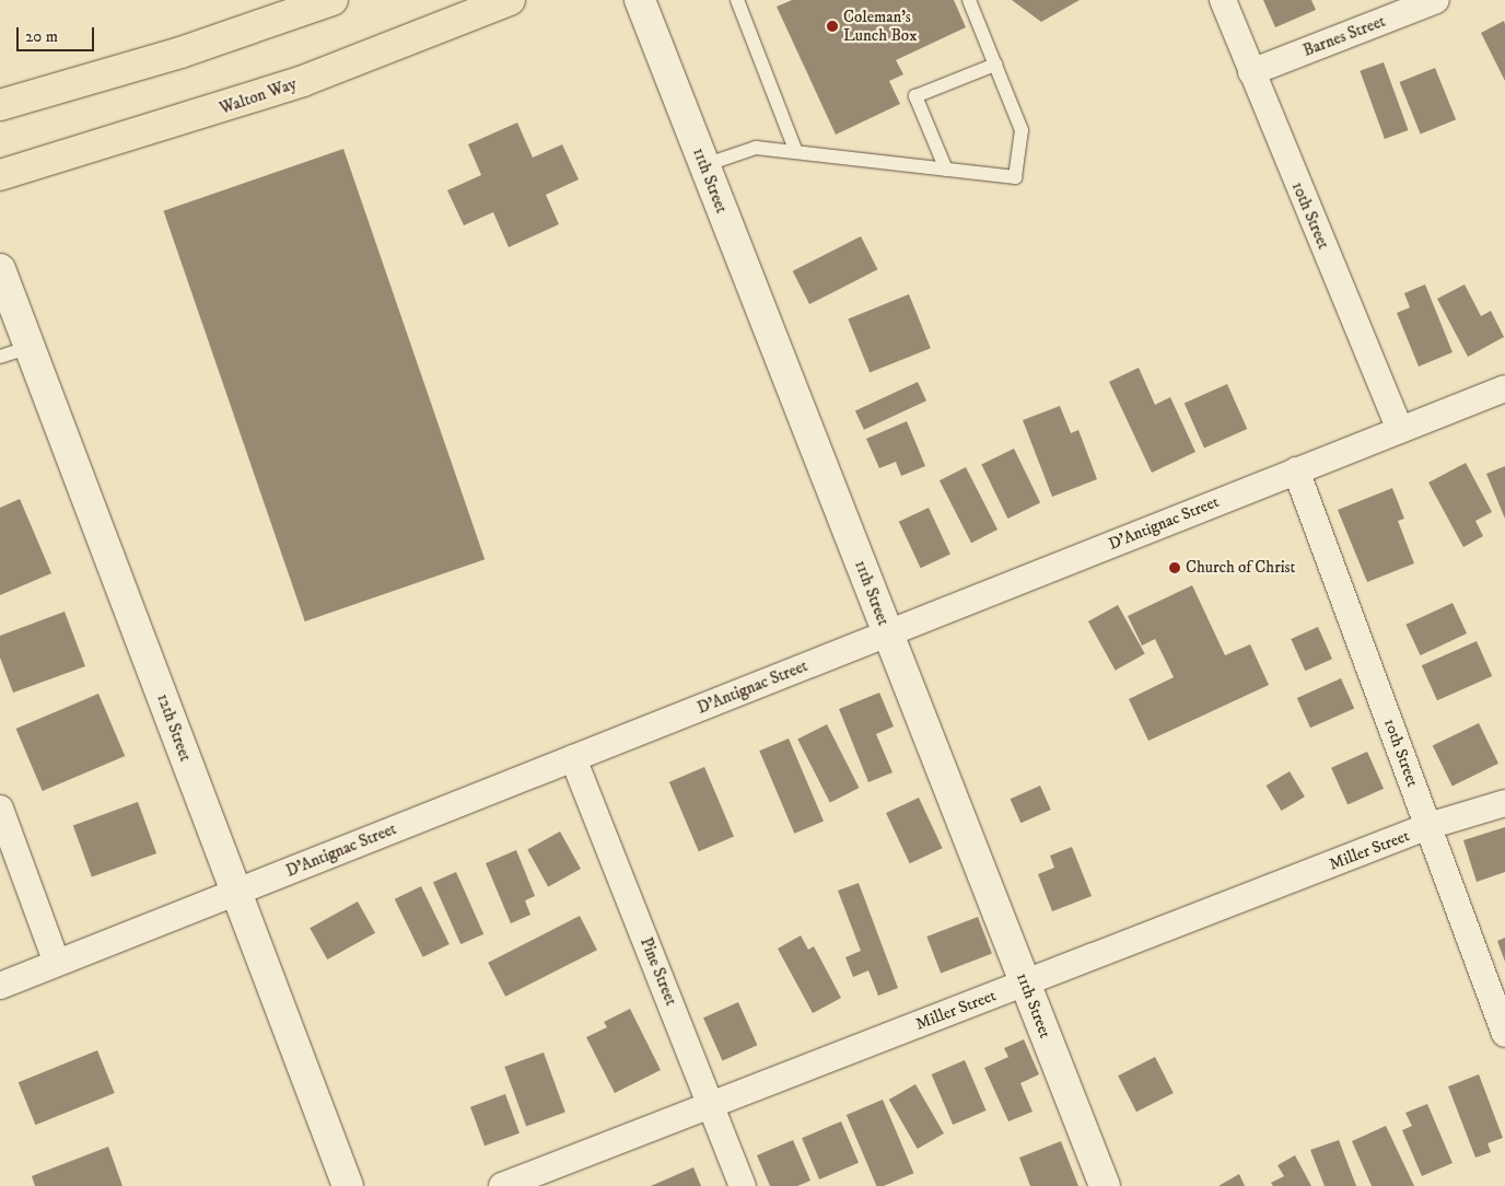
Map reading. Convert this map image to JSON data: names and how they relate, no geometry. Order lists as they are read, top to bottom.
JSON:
{
  "streets": {
    "main road": ["Walton Way", "11th Street", "12th Street"],
    "street": [
      "Barnes Street",
      "10th Street",
      "D'Antignac Street",
      "Miller Street",
      "Pine Street"
    ]
  },
  "crossings": [
    ["Barnes Street", "10th Street"],
    ["11th Street", "D'Antignac Street"],
    ["11th Street", "Miller Street"],
    ["10th Street", "D'Antignac Street"],
    ["10th Street", "Miller Street"],
    ["D'Antignac Street", "12th Street"],
    ["D'Antignac Street", "Pine Street"],
    ["Miller Street", "Pine Street"]
  ],
  "places": ["Coleman's Lunch Box", "Church of Christ"],
  "scale_bar": "20 m"
}
